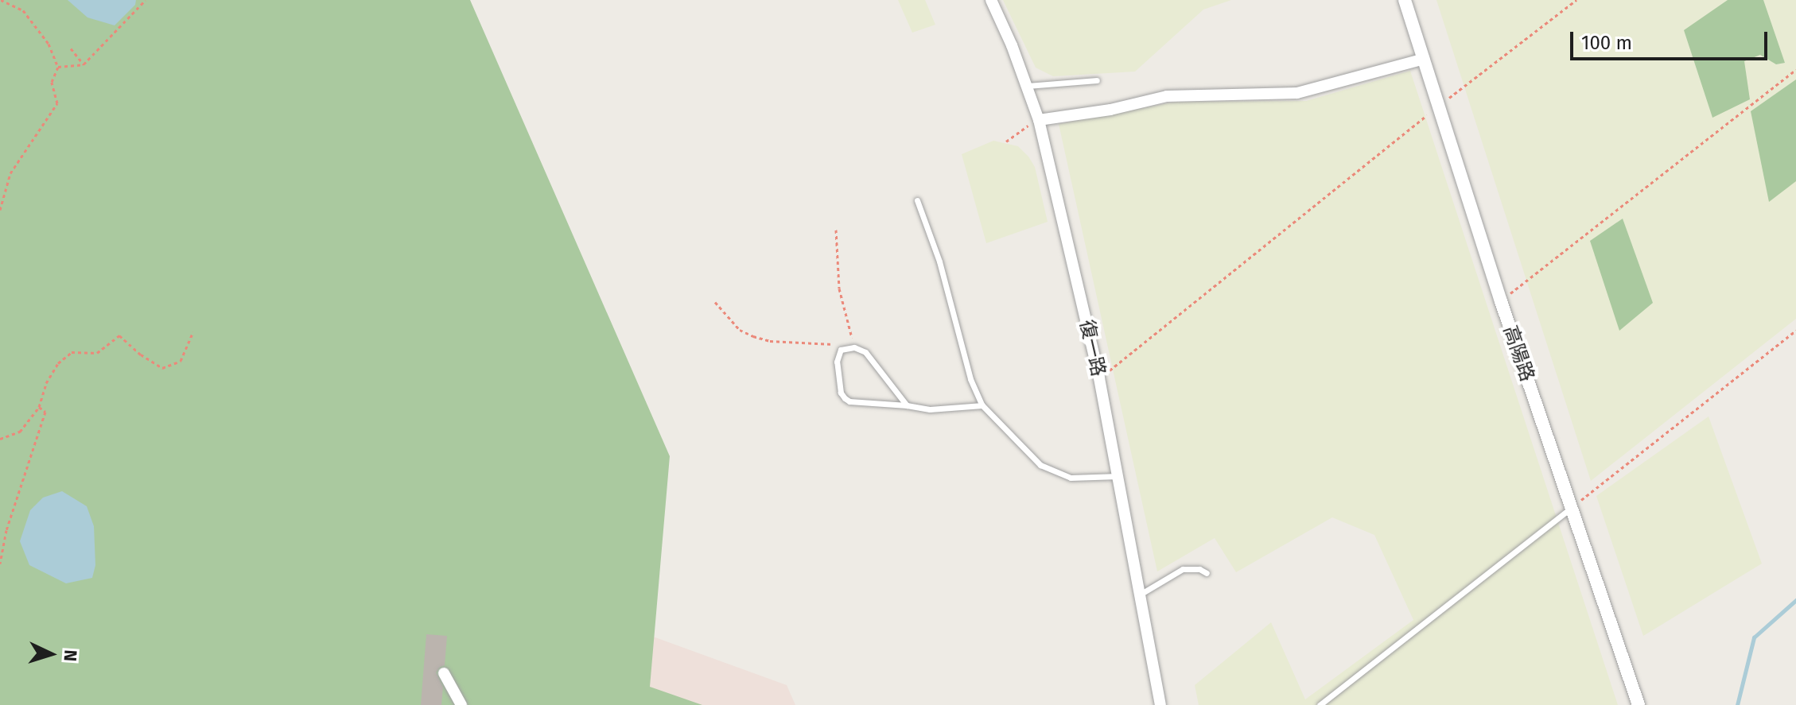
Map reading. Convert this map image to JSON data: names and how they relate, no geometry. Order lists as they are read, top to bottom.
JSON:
{
  "streets": {
    "street": ["復一路", "高陽路"]
  },
  "scale_bar": "100 m",
  "north": "right"
}
